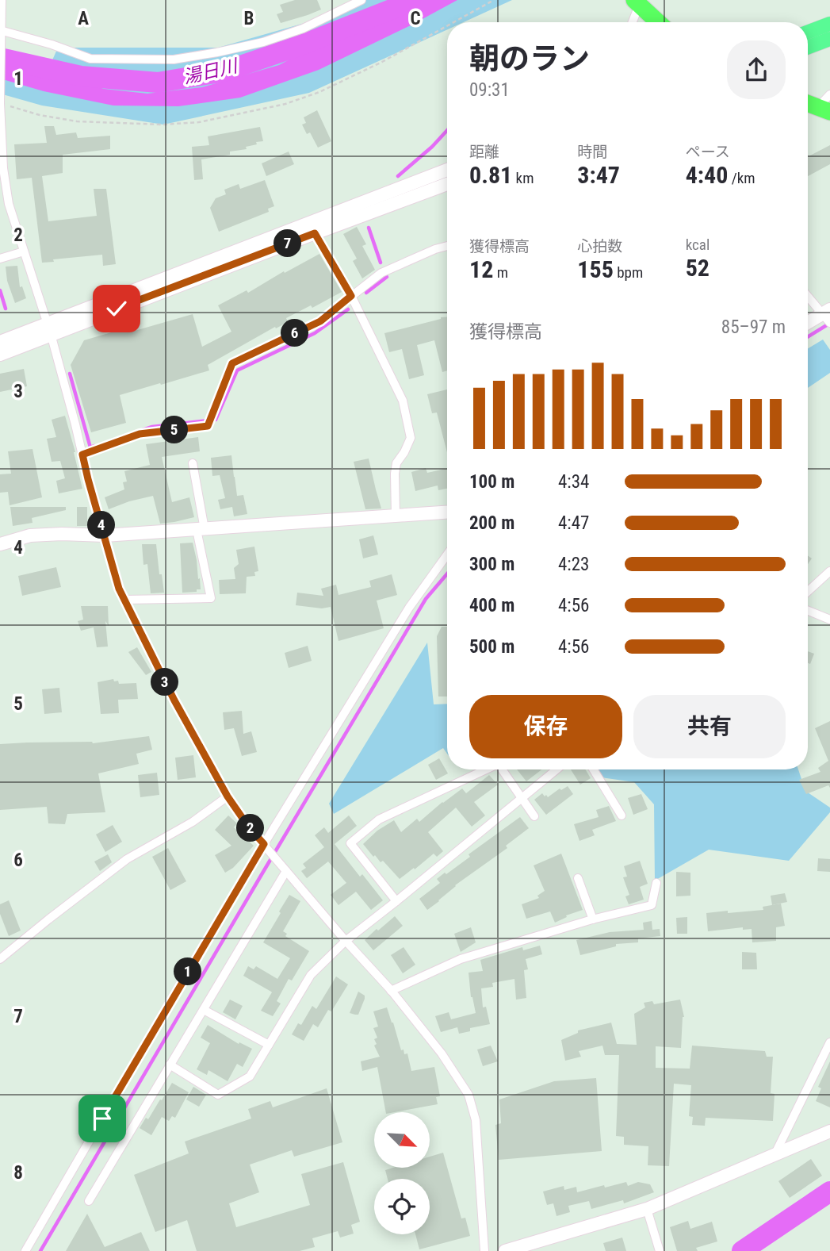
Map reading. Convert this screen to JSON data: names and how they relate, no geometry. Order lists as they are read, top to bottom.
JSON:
{
  "water": ["湯日川"],
  "north": "bottom right",
  "page": {
    "heading": ["朝のラン", "09:31"],
    "stats": [
      ["距離", "0.81 km"],
      ["時間", "3:47"],
      ["ペース", "4:40 /km"],
      ["獲得標高", "12 m"],
      ["心拍数", "155 bpm"],
      ["kcal", "52"]
    ],
    "pins": [
      "7",
      "6",
      "5",
      "4",
      "3",
      "2",
      "1"
    ],
    "chart": ["獲得標高", "85–97 m"],
    "list": [
      {
        "name": "100 m",
        "note": "4:34"
      },
      {
        "name": "200 m",
        "note": "4:47"
      },
      {
        "name": "300 m",
        "note": "4:23"
      },
      {
        "name": "400 m",
        "note": "4:56"
      },
      {
        "name": "500 m",
        "note": "4:56"
      }
    ],
    "buttons": ["保存", "共有"]
  },
  "grid": {
    "columns": ["A", "B", "C"],
    "rows": [
      "1",
      "2",
      "3",
      "4",
      "5",
      "6",
      "7",
      "8"
    ]
  }
}
